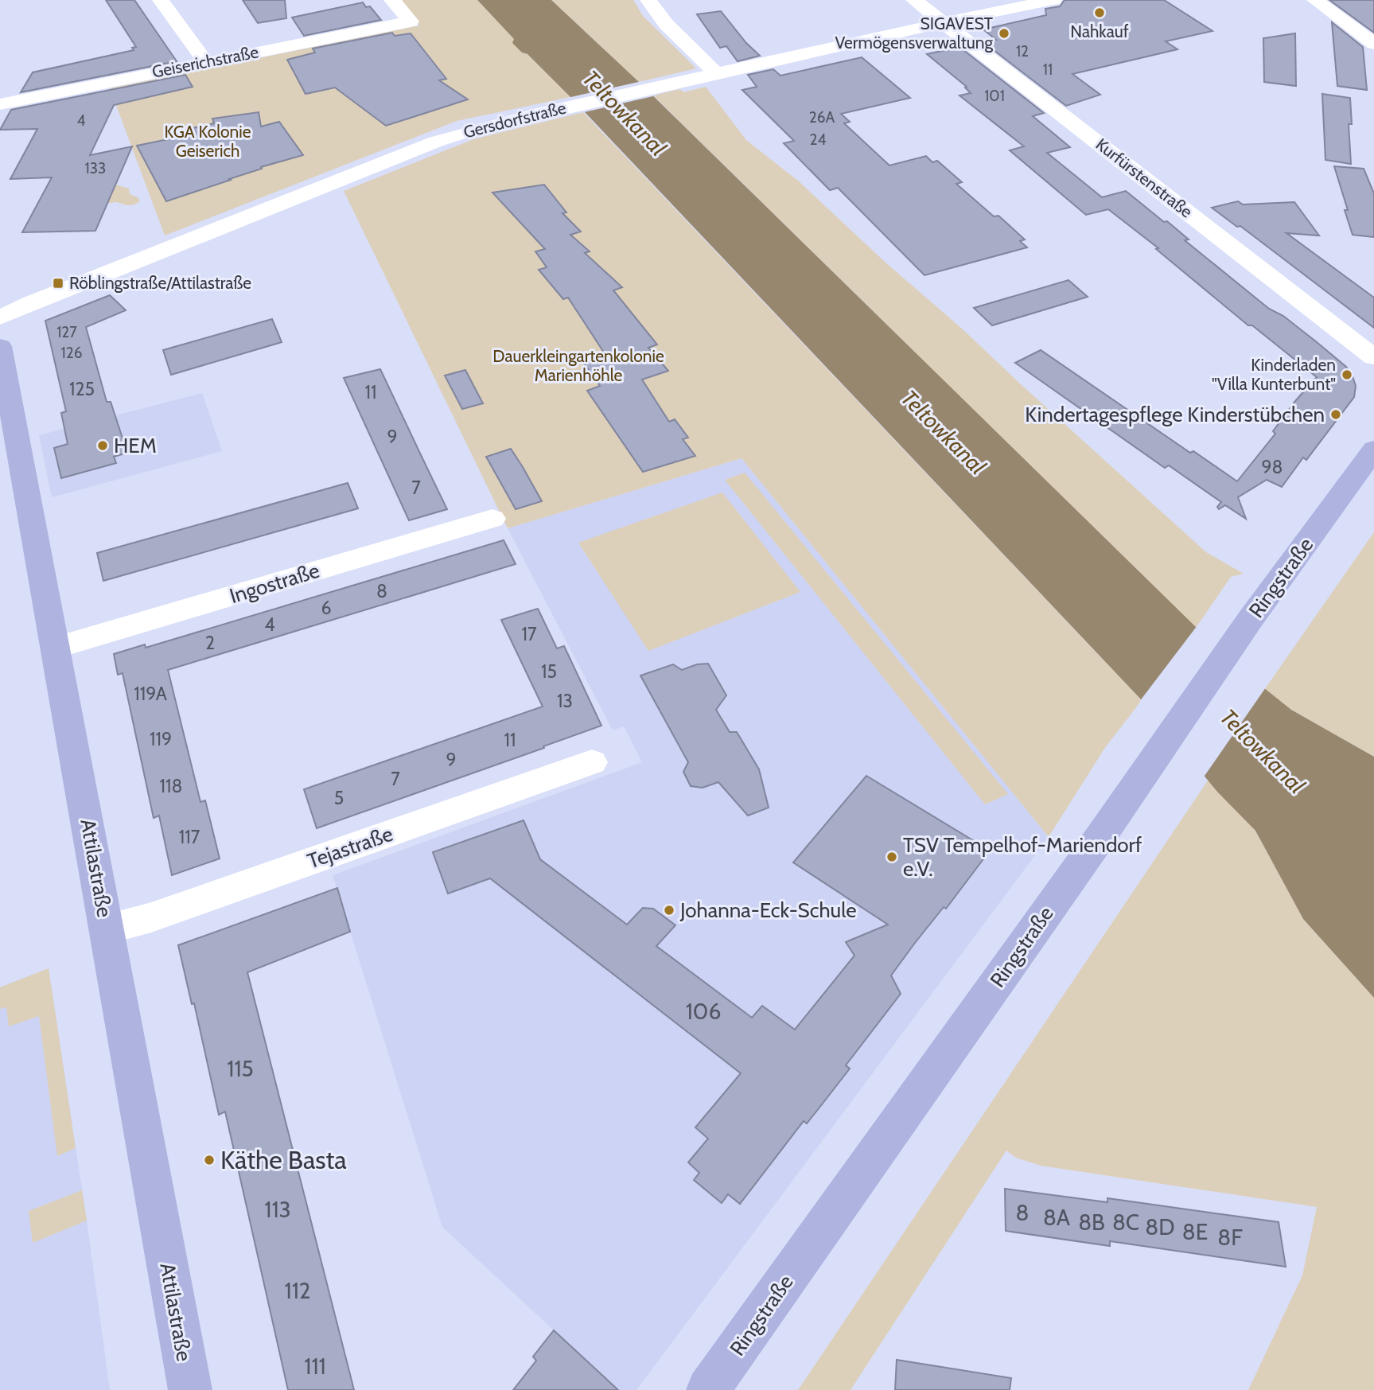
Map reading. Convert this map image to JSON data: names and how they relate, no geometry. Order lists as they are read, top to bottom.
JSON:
{
  "streets": {
    "main road": ["Ringstraße", "Attilastraße"],
    "street": [
      "Geiserichstraße",
      "Gersdorfstraße",
      "Kurfürstenstraße",
      "Ingostraße",
      "Tejastraße"
    ]
  },
  "crossings": [
    ["Gersdorfstraße", "Kurfürstenstraße"],
    ["Ingostraße", "Attilastraße"],
    ["Tejastraße", "Attilastraße"]
  ],
  "water": ["Teltowkanal"],
  "parks": ["KGA Kolonie Geiserich", "Dauerkleingartenkolonie Marienhöhle"],
  "places": {
    "other": [
      "Nahkauf",
      "SIGAVEST Vermögensverwaltung",
      "Kinderladen \"Villa Kunterbunt\"",
      "Kindertagespflege Kinderstübchen",
      "HEM",
      "TSV Tempelhof-Mariendorf e.V.",
      "Johanna-Eck-Schule",
      "Käthe Basta"
    ],
    "transit": ["Röblingstraße/Attilastraße"]
  },
  "house_numbers": [
    "12",
    "11",
    "101",
    "26A",
    "4",
    "24",
    "133",
    "127",
    "126",
    "125",
    "11",
    "9",
    "98",
    "7",
    "8",
    "6",
    "4",
    "17",
    "2",
    "15",
    "119A",
    "13",
    "119",
    "11",
    "9",
    "7",
    "118",
    "5",
    "117",
    "106",
    "115",
    "113",
    "8",
    "8A",
    "8B",
    "8C",
    "8D",
    "8E",
    "8F",
    "112",
    "111"
  ]
}
